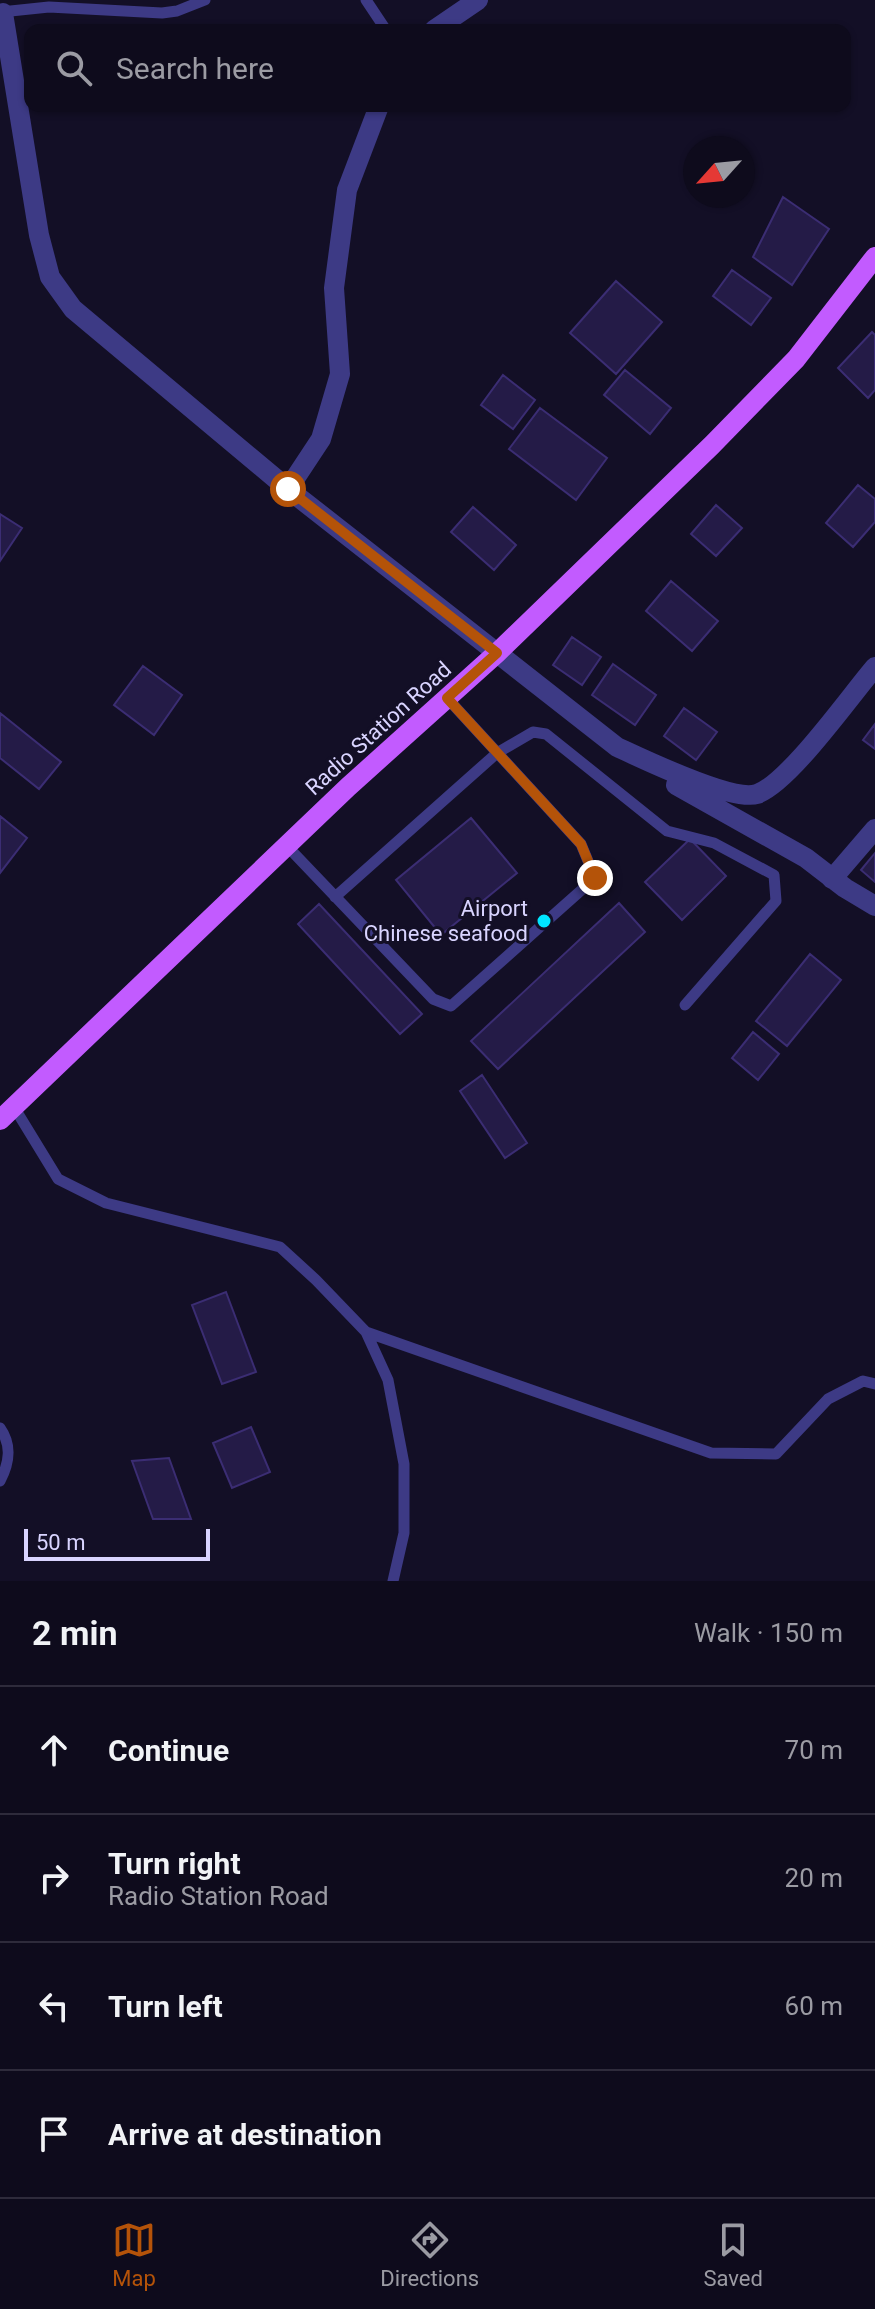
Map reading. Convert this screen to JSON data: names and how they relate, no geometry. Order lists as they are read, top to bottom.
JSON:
{
  "streets": {
    "main road": ["Radio Station Road"]
  },
  "places": ["Airport Chinese seafood"],
  "scale_bar": "50 m",
  "north": "bottom left",
  "page": {
    "search": "Search here",
    "scale": "50 m",
    "heading": ["2 min", "Walk · 150 m"],
    "list": [
      ["Continue", "70 m"],
      ["Turn right", "Radio Station Road", "20 m"],
      ["Turn left", "60 m"],
      "Arrive at destination"
    ],
    "nav": ["Map", "Directions", "Saved"]
  }
}
